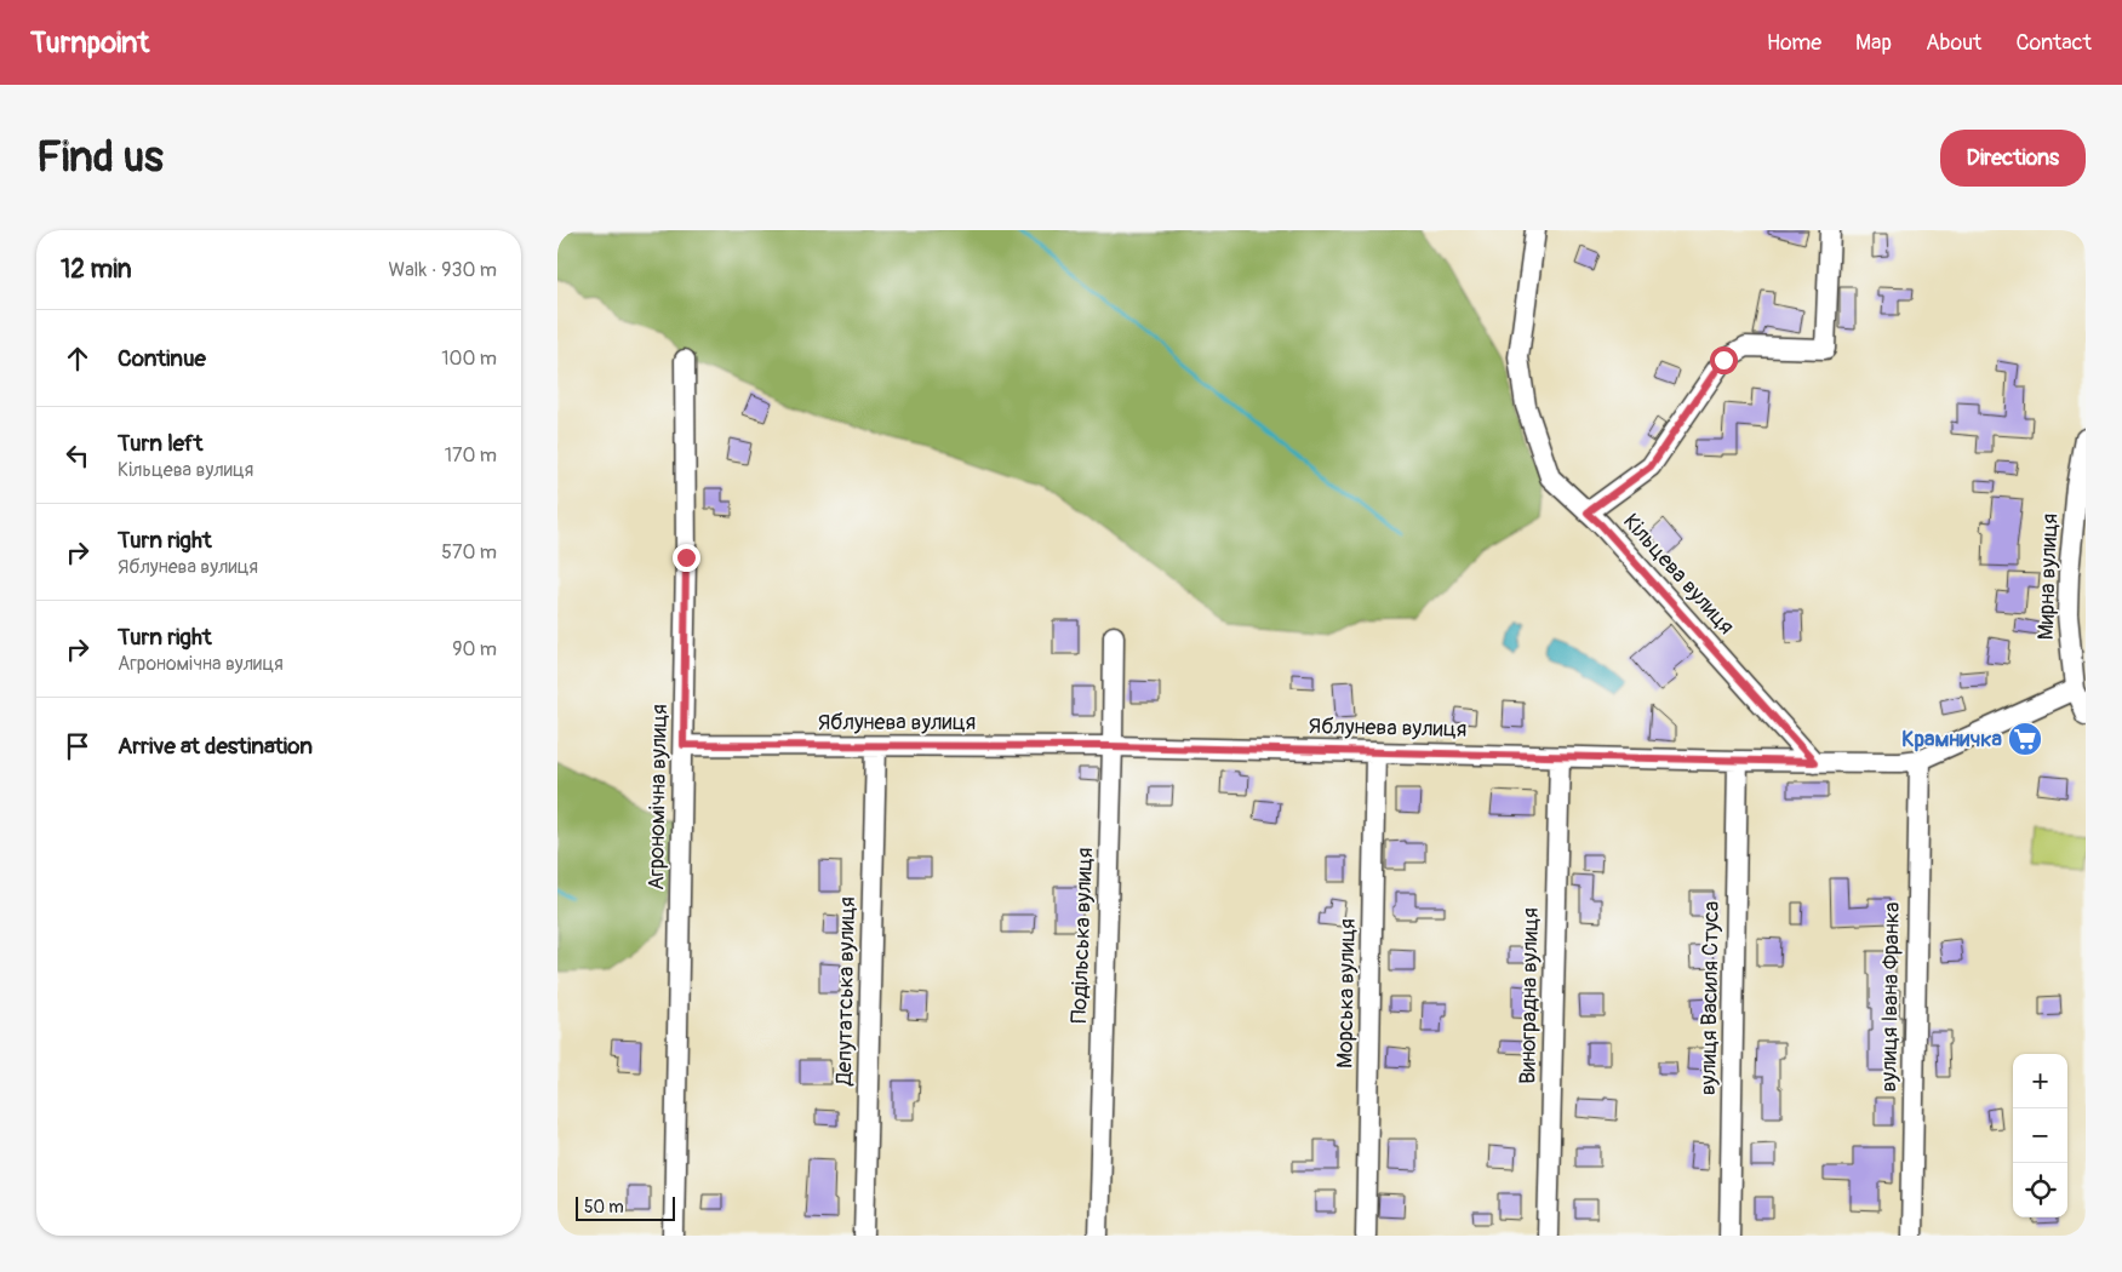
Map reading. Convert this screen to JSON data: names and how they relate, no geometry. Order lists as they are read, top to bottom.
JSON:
{
  "streets": {
    "street": [
      "Кільцева вулиця",
      "Мирна вулиця",
      "Яблунева вулиця",
      "Агрономічна вулиця",
      "Подільська вулиця",
      "Депутатська вулиця",
      "Морська вулиця",
      "Виноградна вулиця",
      "вулиця Івана Франка",
      "вулиця Василя Стуса"
    ]
  },
  "crossings": [
    ["Кільцева вулиця", "Яблунева вулиця"],
    ["Мирна вулиця", "Яблунева вулиця"],
    ["Яблунева вулиця", "Агрономічна вулиця"],
    ["Яблунева вулиця", "Подільська вулиця"],
    ["Яблунева вулиця", "Депутатська вулиця"],
    ["Яблунева вулиця", "Морська вулиця"],
    ["Яблунева вулиця", "Виноградна вулиця"],
    ["Яблунева вулиця", "вулиця Івана Франка"],
    ["Яблунева вулиця", "вулиця Василя Стуса"]
  ],
  "places": {
    "supermarket": ["Крамничка"]
  },
  "scale_bar": "50 m",
  "page": {
    "header": "Turnpoint",
    "nav": [
      "Home",
      "Map",
      "About",
      "Contact"
    ],
    "buttons": "Directions",
    "title": "Find us",
    "heading": ["12 min", "Walk · 930 m"],
    "list": [
      ["Continue", "100 m"],
      ["Turn left", "Кільцева вулиця", "170 m"],
      ["Turn right", "Яблунева вулиця", "570 m"],
      ["Turn right", "Агрономічна вулиця", "90 m"],
      "Arrive at destination"
    ],
    "map_buttons": ["+", "−"],
    "scale": "50 m"
  }
}
